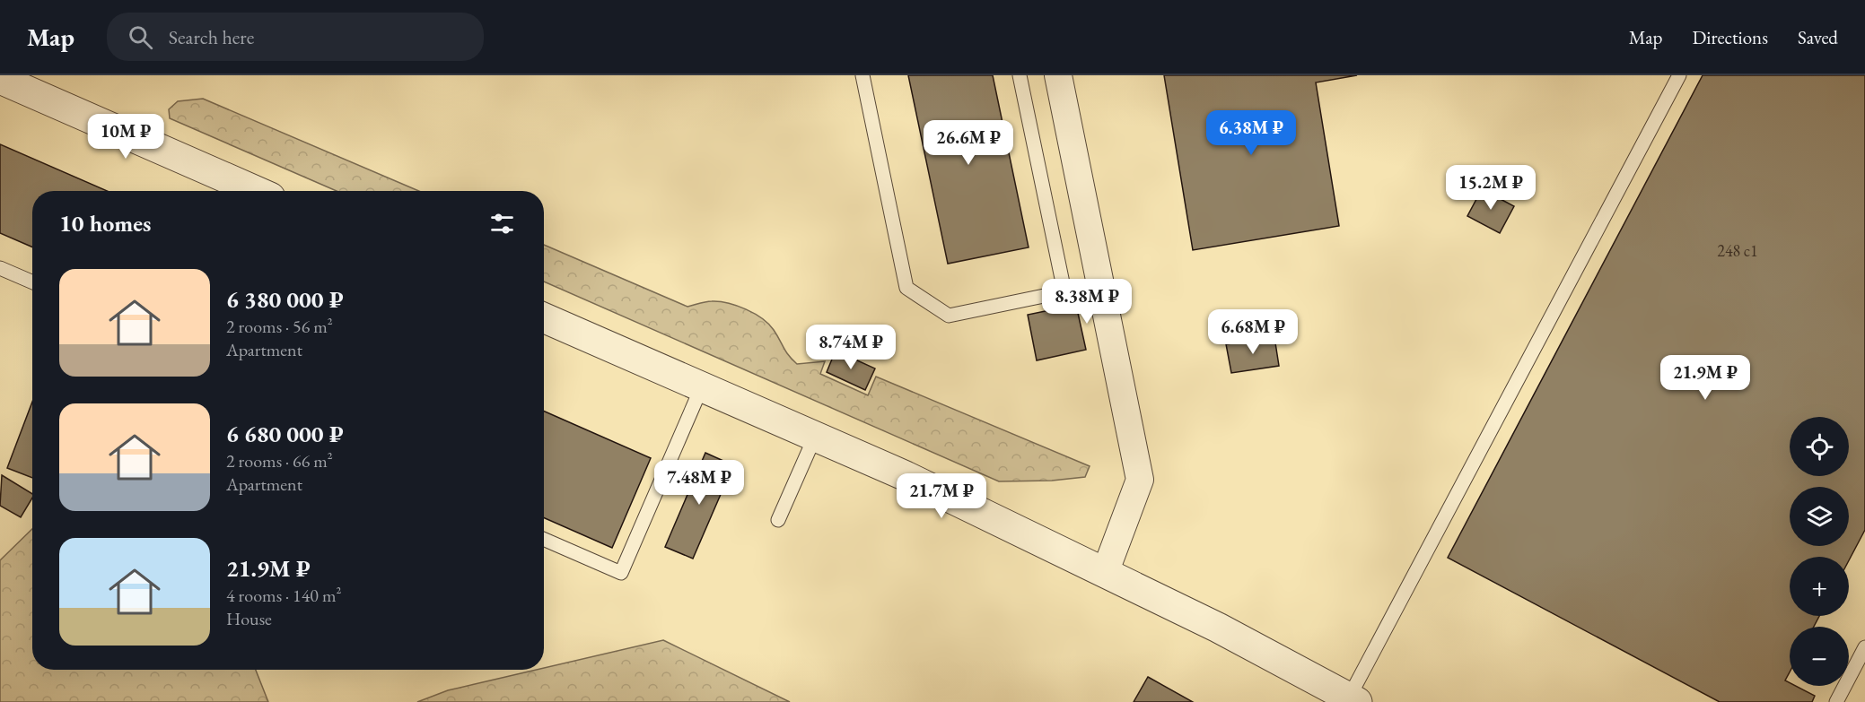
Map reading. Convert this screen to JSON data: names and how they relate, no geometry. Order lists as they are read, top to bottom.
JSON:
{
  "house_numbers": ["248 с1"],
  "page": {
    "header": "Map",
    "search": "Search here",
    "nav": ["Map", "Directions", "Saved"],
    "price": [
      "6.38M ₽",
      "10M ₽",
      "26.6M ₽",
      "15.2M ₽",
      "8.38M ₽",
      "6.68M ₽",
      "8.74M ₽",
      "21.9M ₽",
      "7.48M ₽",
      "21.7M ₽"
    ],
    "heading": "10 homes",
    "list": [
      {
        "name": "6 380 000 ₽",
        "note": "2 rooms · 56 m² · Apartment"
      },
      {
        "name": "6 680 000 ₽",
        "note": "2 rooms · 66 m² · Apartment"
      },
      {
        "name": "21.9M ₽",
        "note": "4 rooms · 140 m² · House"
      }
    ],
    "map_buttons": ["+", "−"]
  }
}
